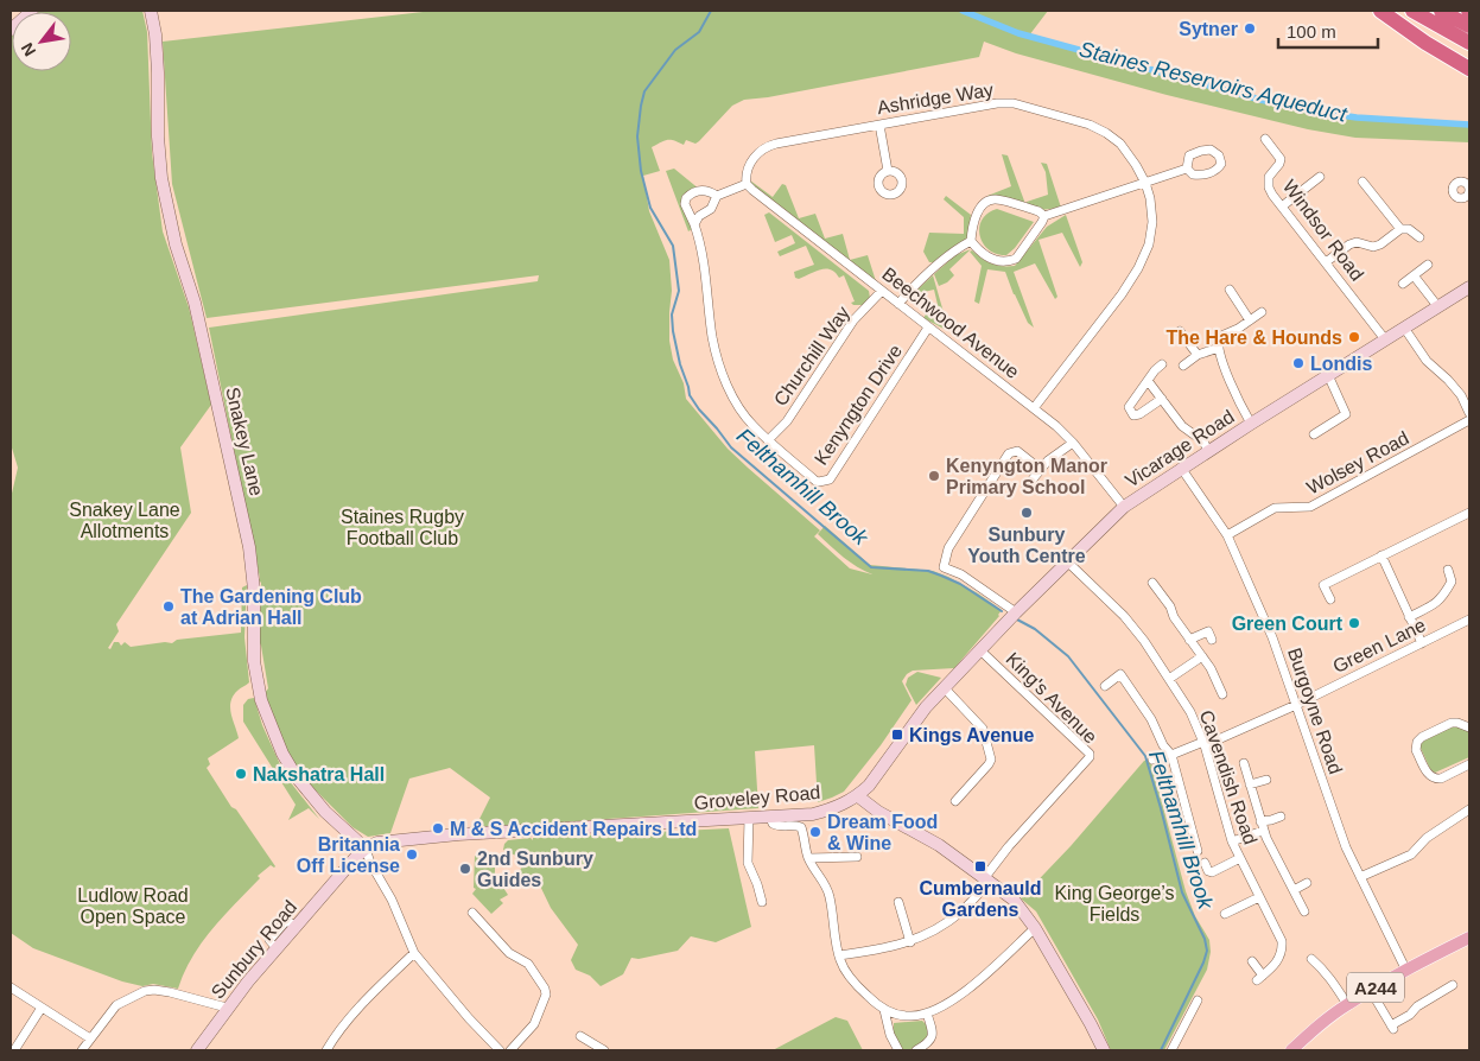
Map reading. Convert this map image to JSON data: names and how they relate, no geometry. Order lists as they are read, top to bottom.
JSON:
{
  "streets": {
    "main road": ["A244"],
    "street": [
      "Ashridge Way",
      "Windsor Road",
      "Beechwood Avenue",
      "Churchill Way",
      "Kenyngton Drive",
      "Snakey Lane",
      "Vicarage Road",
      "Wolsey Road",
      "Green Lane",
      "King's Avenue",
      "Burgoyne Road",
      "Cavendish Road",
      "Groveley Road",
      "Sunbury Road"
    ]
  },
  "crossings": [
    ["Ashridge Way", "Beechwood Avenue"],
    ["Ashridge Way", "Kenyngton Drive"],
    ["Windsor Road", "Vicarage Road"],
    ["Beechwood Avenue", "Churchill Way"],
    ["Beechwood Avenue", "Kenyngton Drive"],
    ["Beechwood Avenue", "Vicarage Road"],
    ["Churchill Way", "Kenyngton Drive"],
    ["Snakey Lane", "Groveley Road"],
    ["Snakey Lane", "Sunbury Road"],
    ["Vicarage Road", "King's Avenue"],
    ["Vicarage Road", "Burgoyne Road"],
    ["Vicarage Road", "Cavendish Road"],
    ["Vicarage Road", "Groveley Road"],
    ["Wolsey Road", "Burgoyne Road"],
    ["Green Lane", "Burgoyne Road"],
    ["Green Lane", "Cavendish Road"],
    ["Burgoyne Road", "A244"],
    ["Groveley Road", "Sunbury Road"]
  ],
  "water": ["Staines Reservoirs Aqueduct", "Felthamhill Brook"],
  "parks": [
    "Snakey Lane Allotments",
    "Staines Rugby Football Club",
    "King George’s Fields",
    "Ludlow Road Open Space"
  ],
  "places": {
    "other": [
      "Sytner",
      "The Hare & Hounds",
      "Londis",
      "Kenyngton Manor Primary School",
      "Sunbury Youth Centre",
      "The Gardening Club at Adrian Hall",
      "Green Court",
      "Nakshatra Hall",
      "M & S Accident Repairs Ltd",
      "Dream Food & Wine",
      "Britannia Off License",
      "2nd Sunbury Guides"
    ],
    "transit": ["Kings Avenue", "Cumbernauld Gardens"]
  },
  "scale_bar": "100 m",
  "north": "bottom left"
}
